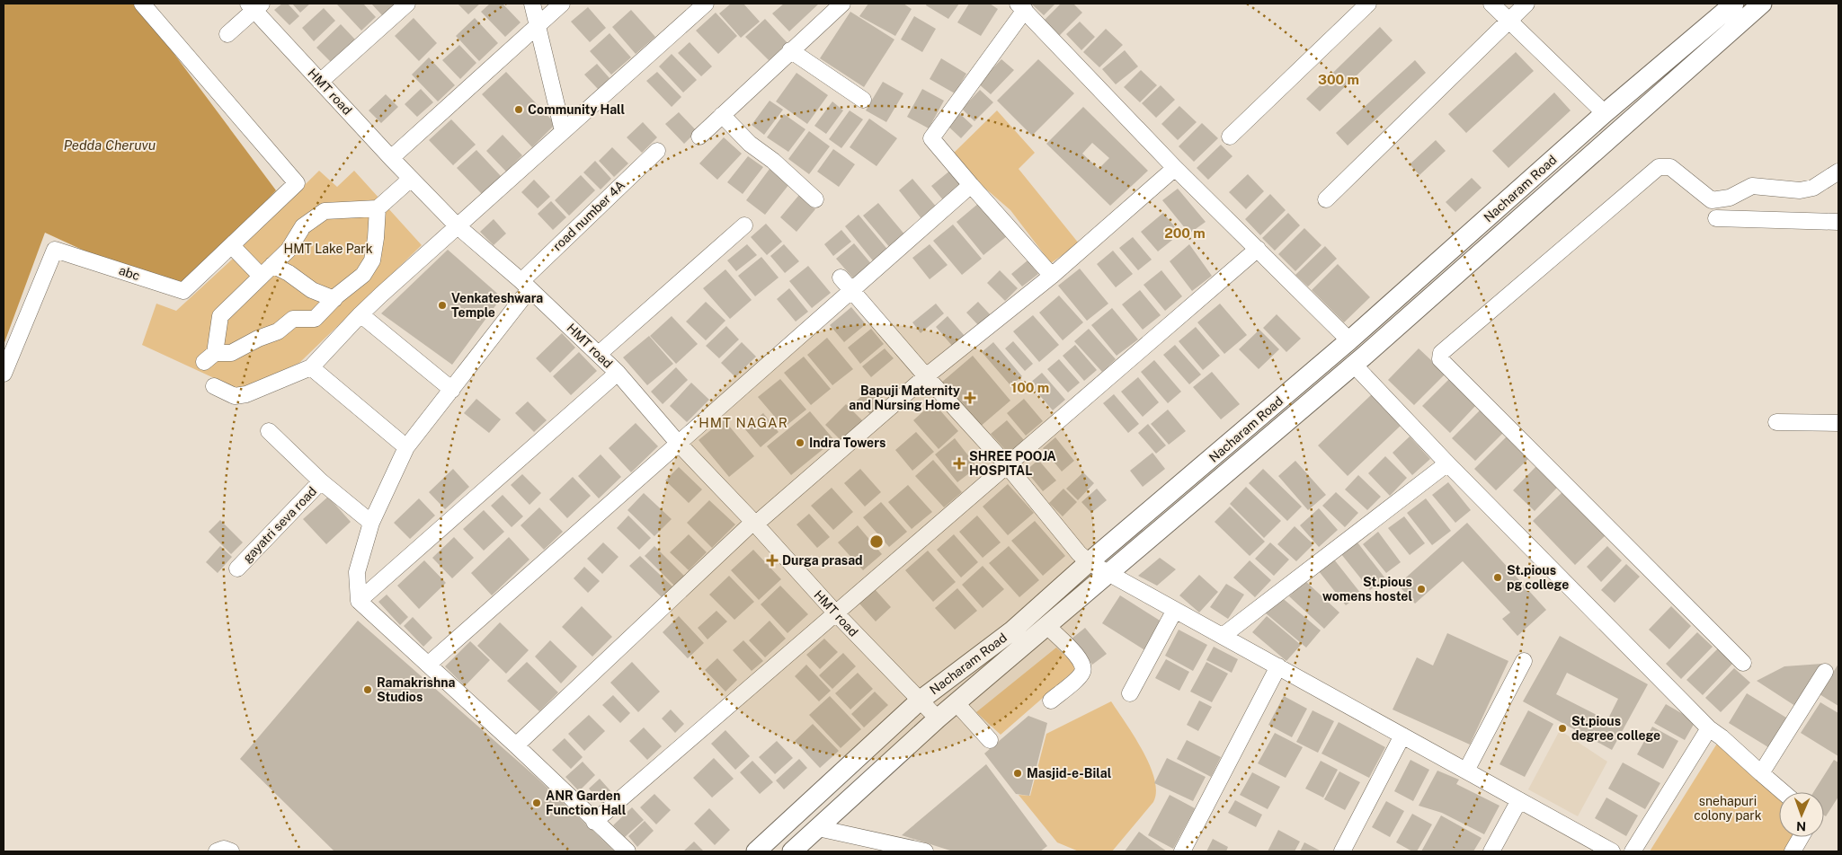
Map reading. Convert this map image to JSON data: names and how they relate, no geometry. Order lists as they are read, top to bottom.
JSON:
{
  "streets": {
    "main road": ["Nacharam Road"],
    "street": [
      "HMT road",
      "road number 4A",
      "abc",
      "gayatri seva road"
    ]
  },
  "crossings": [
    ["HMT road", "Nacharam Road"],
    ["HMT road", "road number 4A"]
  ],
  "districts": ["HMT NAGAR"],
  "water": ["Pedda Cheruvu"],
  "parks": ["HMT Lake Park", "snehapuri colony park"],
  "places": {
    "other": [
      "Community Hall",
      "Venkateshwara Temple",
      "Indra Towers",
      "St.pious pg college",
      "St.pious womens hostel",
      "Ramakrishna Studios",
      "St.pious degree college",
      "Masjid-e-Bilal",
      "ANR Garden Function Hall"
    ],
    "health": ["Bapuji Maternity and Nursing Home", "SHREE POOJA HOSPITAL", "Durga prasad"]
  },
  "north": "bottom",
  "rings": ["300 m", "200 m", "100 m"]
}
